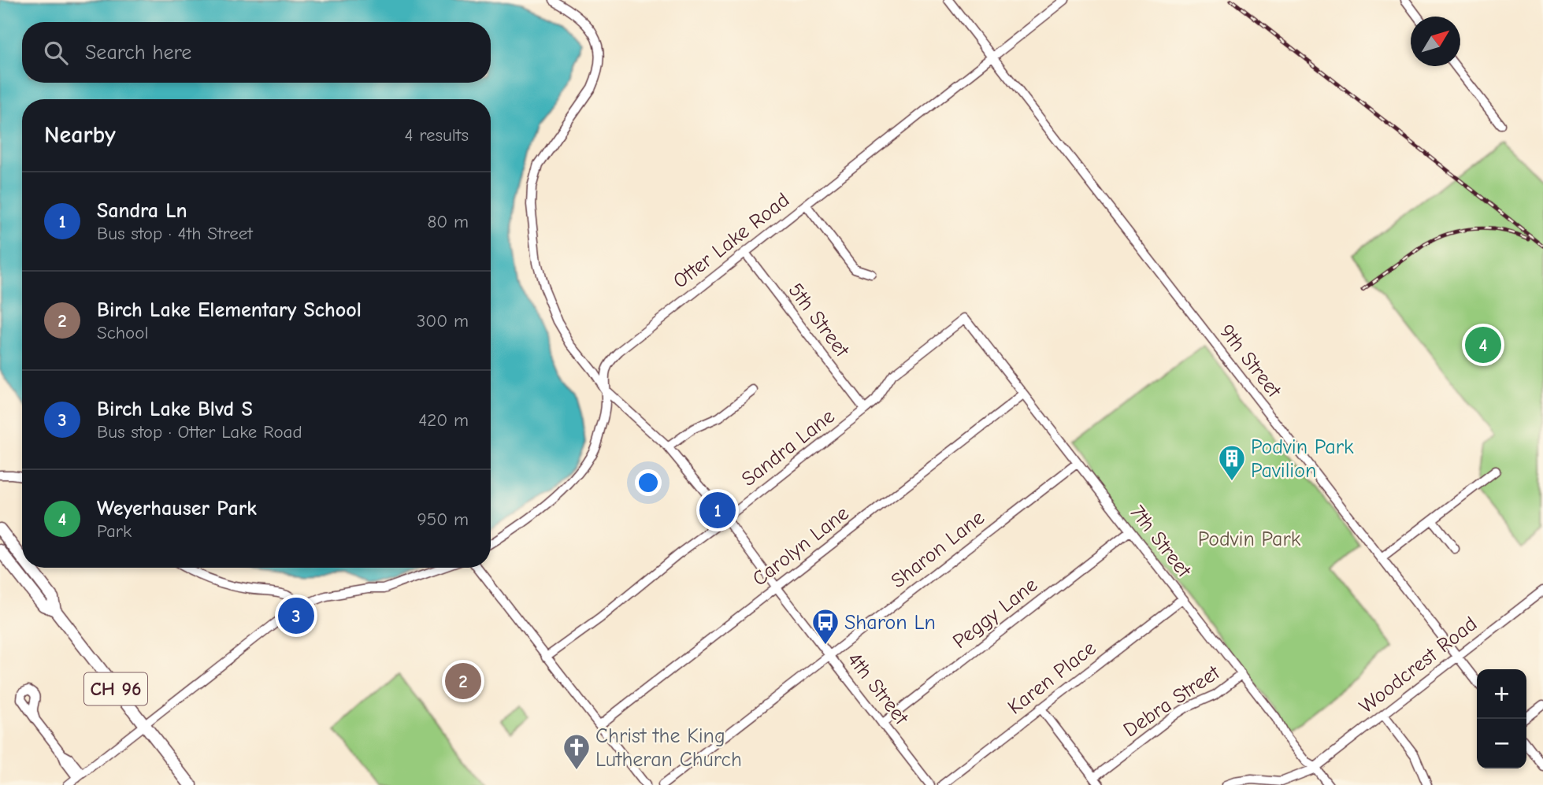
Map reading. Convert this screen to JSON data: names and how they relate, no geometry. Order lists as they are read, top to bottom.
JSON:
{
  "streets": {
    "main road": ["CH 96"],
    "street": [
      "Otter Lake Road",
      "5th Street",
      "9th Street",
      "Sandra Lane",
      "7th Street",
      "Carolyn Lane",
      "Sharon Lane",
      "Peggy Lane",
      "Woodcrest Road",
      "Karen Place",
      "4th Street",
      "Debra Street"
    ]
  },
  "crossings": [
    ["Otter Lake Road", "5th Street"],
    ["Otter Lake Road", "9th Street"],
    ["Otter Lake Road", "4th Street"],
    ["5th Street", "Sandra Lane"],
    ["9th Street", "Woodcrest Road"],
    ["Sandra Lane", "7th Street"],
    ["Sandra Lane", "4th Street"],
    ["7th Street", "Carolyn Lane"],
    ["7th Street", "Sharon Lane"],
    ["7th Street", "Peggy Lane"],
    ["7th Street", "Woodcrest Road"],
    ["7th Street", "Karen Place"],
    ["7th Street", "Debra Street"],
    ["Carolyn Lane", "4th Street"],
    ["Sharon Lane", "4th Street"],
    ["Peggy Lane", "4th Street"]
  ],
  "parks": ["Podvin Park"],
  "places": {
    "building": ["Podvin Park Pavilion"],
    "bus stop": ["Sharon Ln"],
    "church": ["Christ the King Lutheran Church"]
  },
  "north": "top right",
  "page": {
    "search": "Search here",
    "heading": ["Nearby", "4 results"],
    "list": [
      {
        "mark": "1",
        "name": "Sandra Ln",
        "note": "Bus stop · 4th Street",
        "value": "80 m"
      },
      {
        "mark": "2",
        "name": "Birch Lake Elementary School",
        "note": "School",
        "value": "300 m"
      },
      {
        "mark": "3",
        "name": "Birch Lake Blvd S",
        "note": "Bus stop · Otter Lake Road",
        "value": "420 m"
      },
      {
        "mark": "4",
        "name": "Weyerhauser Park",
        "note": "Park",
        "value": "950 m"
      }
    ],
    "pins": [
      "4",
      "1",
      "3",
      "2"
    ],
    "map_buttons": ["+", "−"]
  }
}
